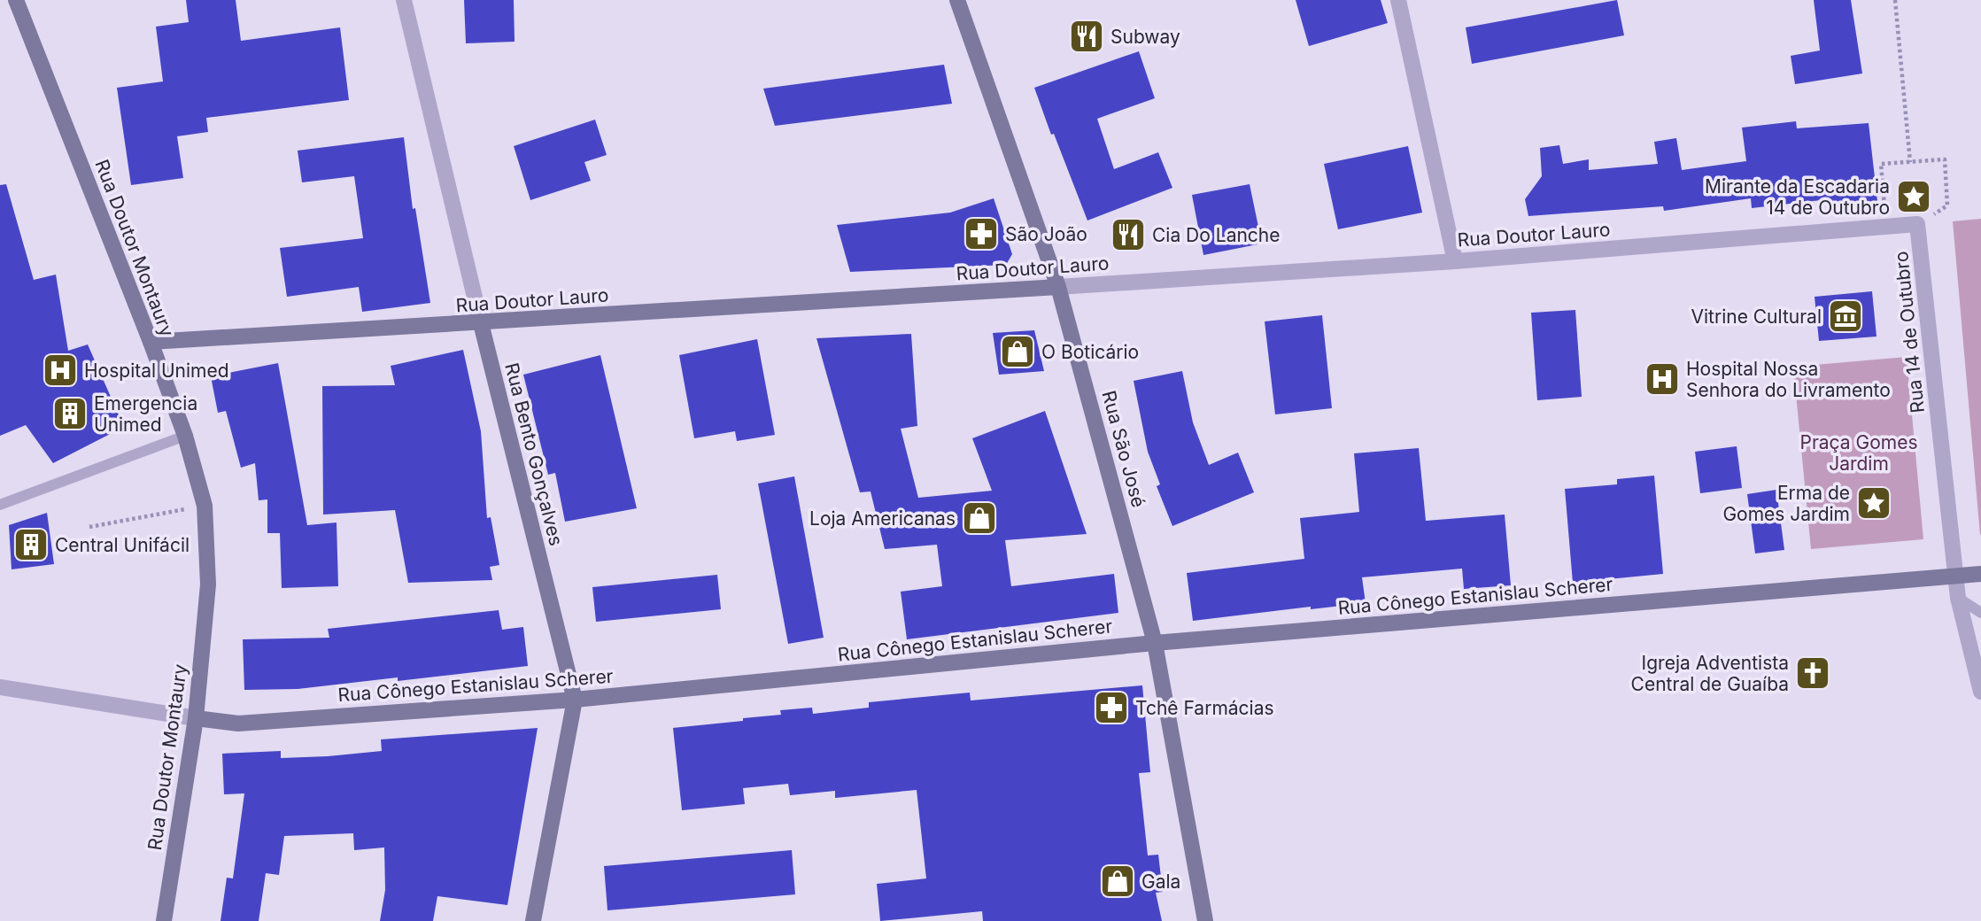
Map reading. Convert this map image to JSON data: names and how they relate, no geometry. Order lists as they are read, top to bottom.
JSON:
{
  "streets": {
    "street": [
      "Rua Doutor Lauro",
      "Rua Doutor Montaury",
      "Rua 14 de Outubro",
      "Rua São José",
      "Rua Bento Gonçalves",
      "Rua Cônego Estanislau Scherer"
    ]
  },
  "crossings": [
    ["Rua Doutor Lauro", "Rua Doutor Montaury"],
    ["Rua Doutor Lauro", "Rua 14 de Outubro"],
    ["Rua Doutor Lauro", "Rua São José"],
    ["Rua Doutor Lauro", "Rua Bento Gonçalves"],
    ["Rua Doutor Montaury", "Rua Cônego Estanislau Scherer"],
    ["Rua 14 de Outubro", "Rua Cônego Estanislau Scherer"],
    ["Rua São José", "Rua Cônego Estanislau Scherer"],
    ["Rua Bento Gonçalves", "Rua Cônego Estanislau Scherer"]
  ],
  "parks": ["Praça Gomes Jardim"],
  "places": {
    "restaurant": ["Subway", "Cia Do Lanche"],
    "place": ["Mirante da Escadaria 14 de Outubro", "Erma de Gomes Jardim"],
    "pharmacy": ["São João", "Tchê Farmácias"],
    "museum": ["Vitrine Cultural"],
    "shop": ["O Boticário", "Loja Americanas", "Gala"],
    "hospital": ["Hospital Unimed", "Hospital Nossa Senhora do Livramento"],
    "building": ["Emergencia Unimed", "Central Unifácil"],
    "church": ["Igreja Adventista Central de Guaíba"]
  }
}
